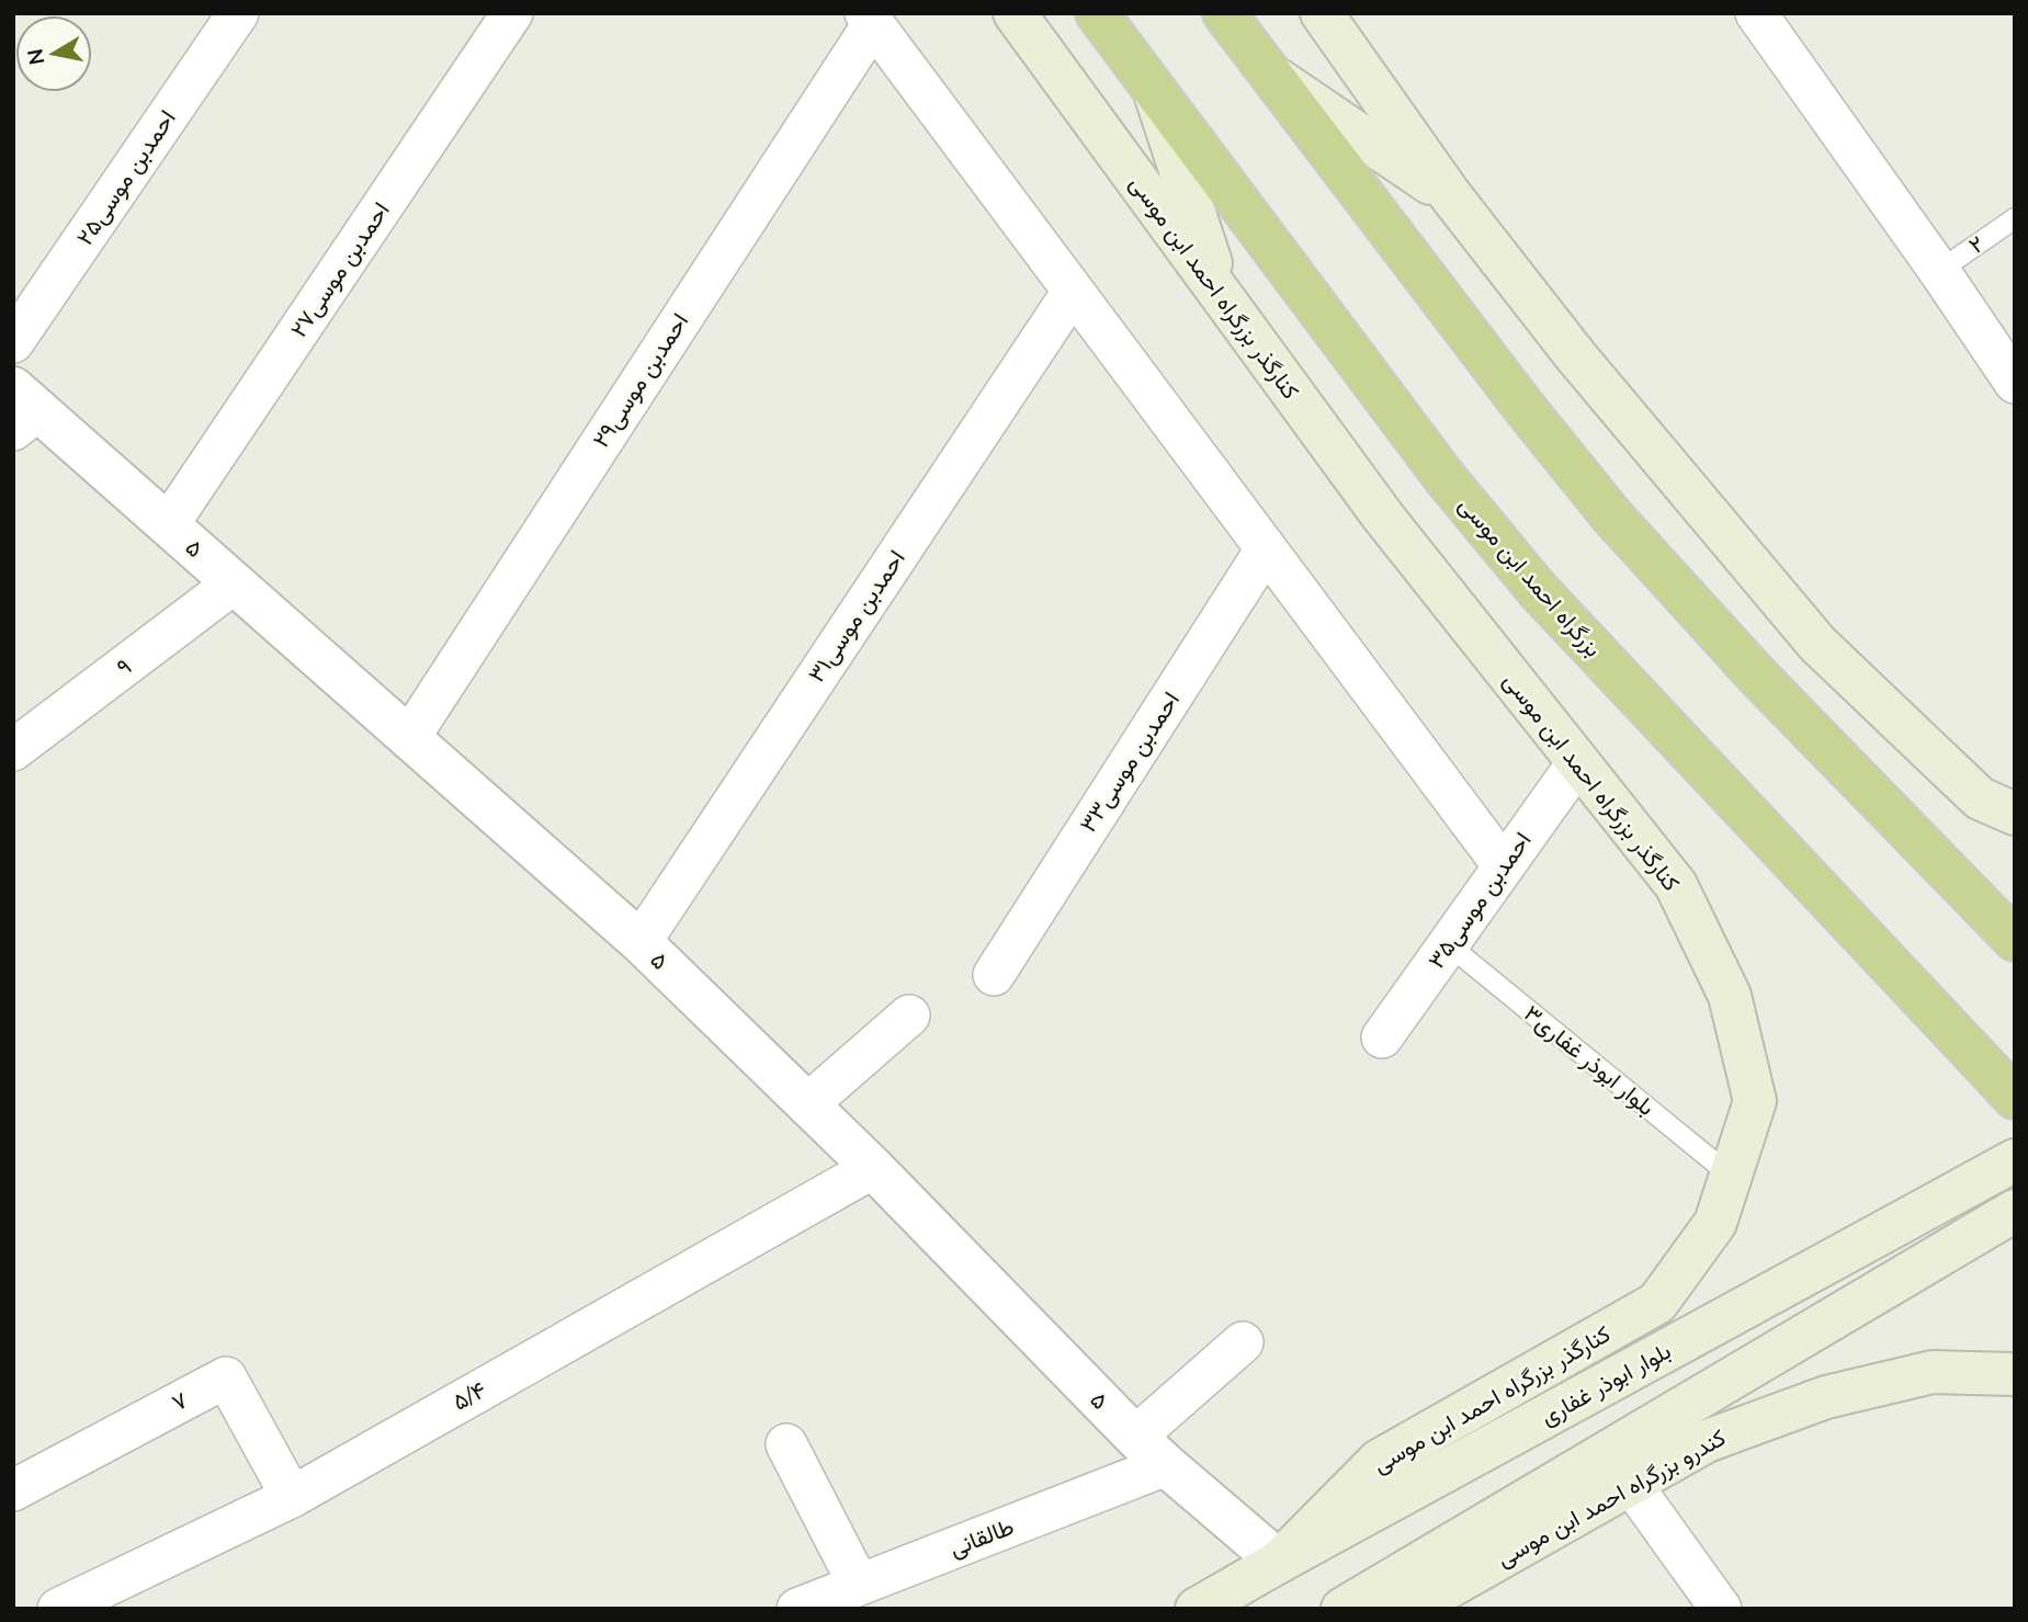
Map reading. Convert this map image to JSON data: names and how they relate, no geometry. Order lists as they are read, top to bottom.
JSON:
{
  "streets": {
    "highway": ["بزرگراه احمد ابن موسی"],
    "main road": ["کنارگذر بزرگراه احمد ابن موسی", "بلوار ابوذر غفاری", "کندرو بزرگراه احمد ابن موسی"],
    "street": [
      "۲۵احمدبن موسی",
      "۲۷احمدبن موسی",
      "۲۹احمدبن موسی",
      "۵",
      "۳۱احمدبن موسی",
      "۹",
      "۳۳احمدبن موسی",
      "۳۵احمدبن موسی",
      "۵/۴",
      "۷",
      "طالقانی"
    ],
    "lane": ["۲", "بلوار ابوذر غفاری۳"]
  },
  "crossings": [
    ["۲۷احمدبن موسی", "۵"],
    ["کنارگذر بزرگراه احمد ابن موسی", "۵"],
    ["کنارگذر بزرگراه احمد ابن موسی", "۳۵احمدبن موسی"],
    ["کنارگذر بزرگراه احمد ابن موسی", "بلوار ابوذر غفاری۳"],
    ["کنارگذر بزرگراه احمد ابن موسی", "بلوار ابوذر غفاری"],
    ["۲۹احمدبن موسی", "۵"],
    ["۵", "۳۱احمدبن موسی"],
    ["۵", "۹"],
    ["۵", "بلوار ابوذر غفاری"],
    ["۵", "۵/۴"],
    ["۵", "طالقانی"],
    ["۳۵احمدبن موسی", "بلوار ابوذر غفاری۳"],
    ["۵/۴", "۷"]
  ],
  "north": "left"
}
